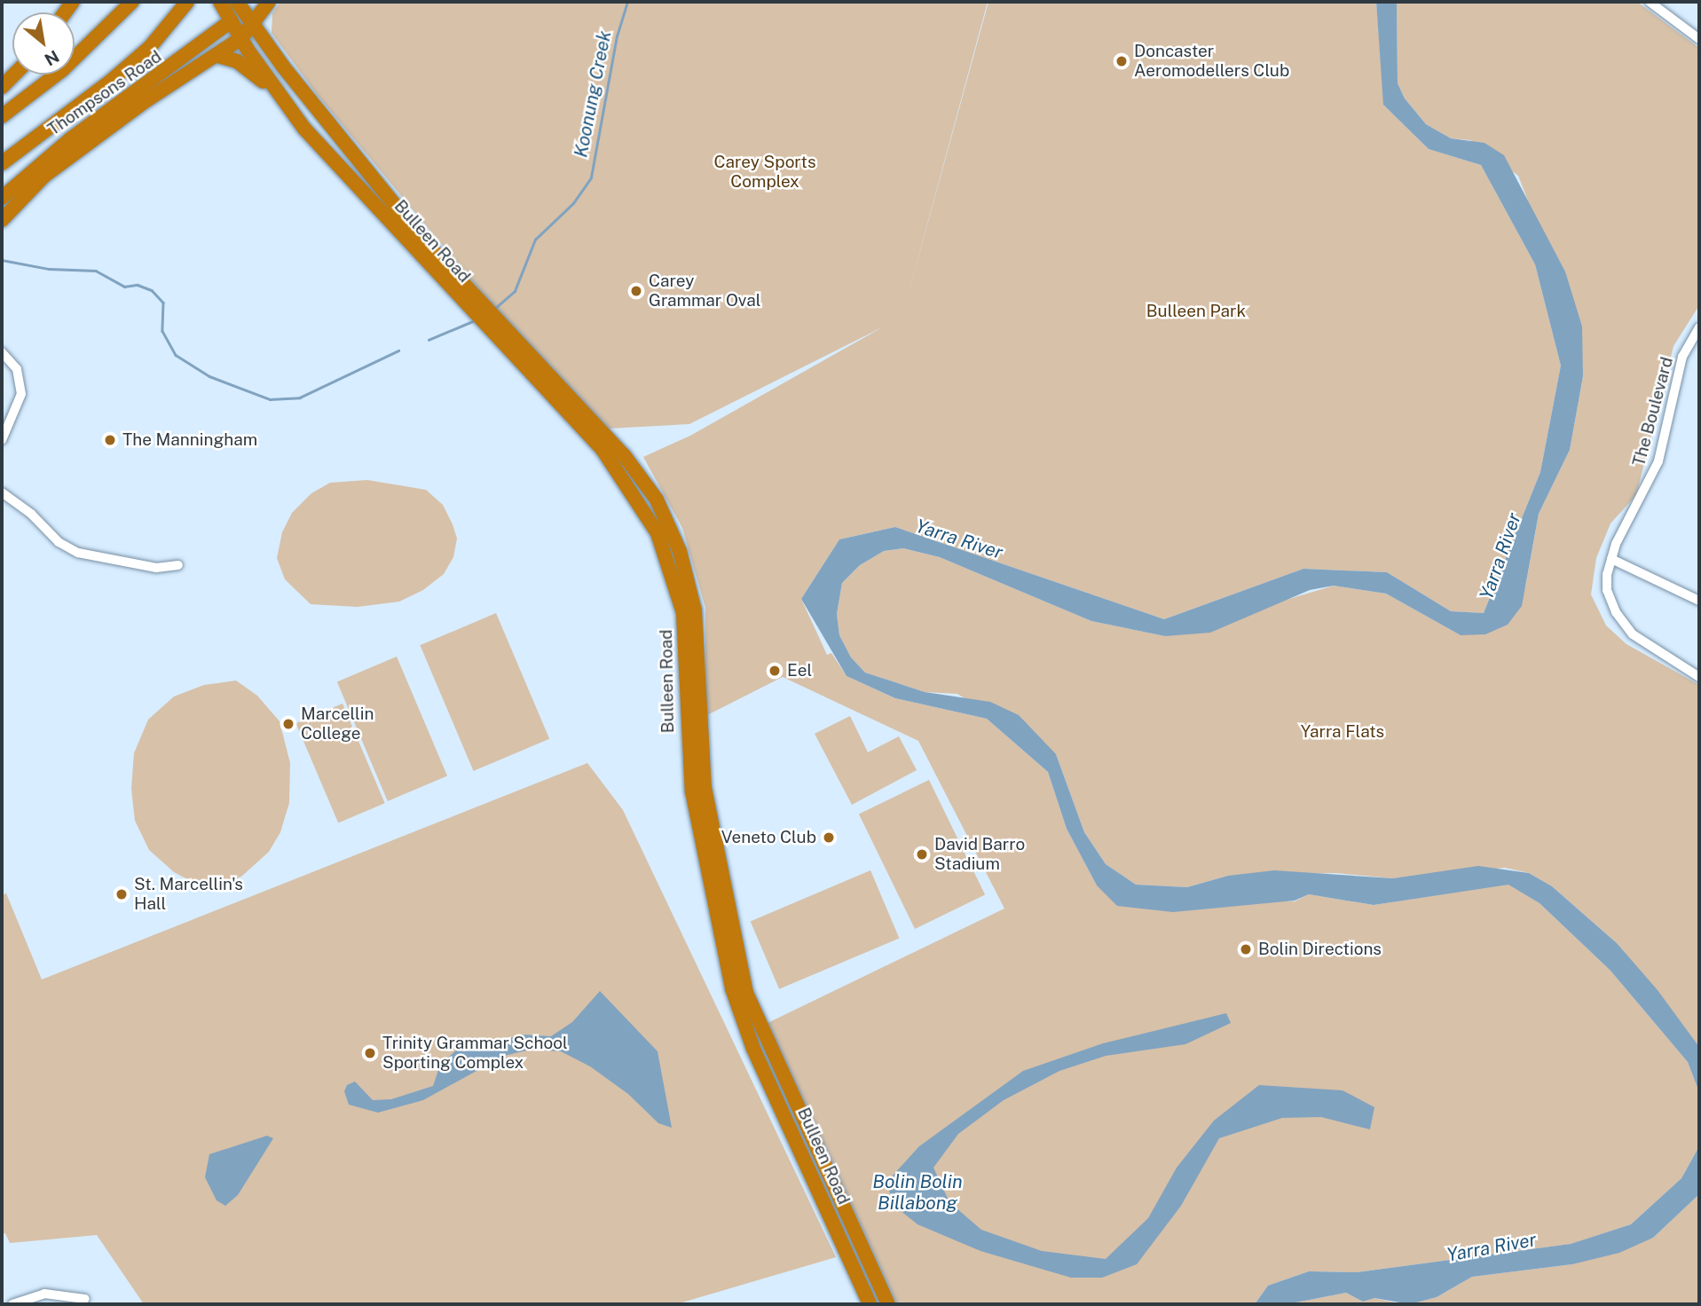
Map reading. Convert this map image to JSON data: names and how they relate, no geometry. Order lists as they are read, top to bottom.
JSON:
{
  "streets": {
    "highway": ["Thompsons Road", "Bulleen Road"],
    "street": ["The Boulevard"]
  },
  "crossings": [
    ["Thompsons Road", "Bulleen Road"]
  ],
  "water": ["Koonung Creek", "Yarra River", "Bolin Bolin Billabong"],
  "parks": ["Carey Sports Complex", "Bulleen Park", "Yarra Flats"],
  "places": [
    "Doncaster Aeromodellers Club",
    "Carey Grammar Oval",
    "The Manningham",
    "Eel",
    "Marcellin College",
    "Veneto Club",
    "David Barro Stadium",
    "St. Marcellin's Hall",
    "Bolin Directions",
    "Trinity Grammar School Sporting Complex"
  ],
  "north": "bottom right"
}
